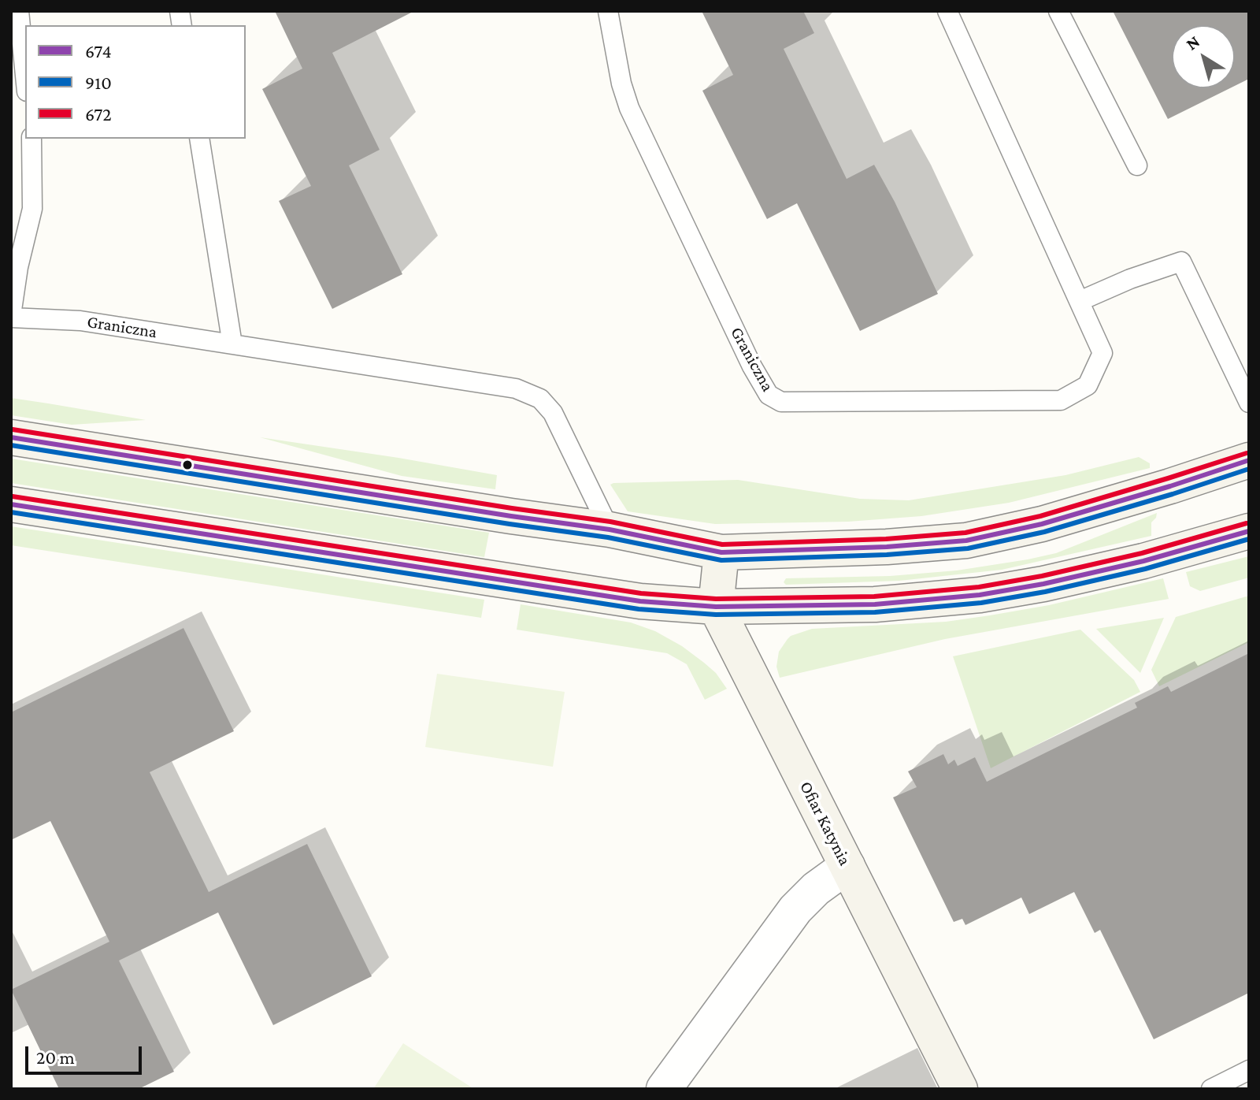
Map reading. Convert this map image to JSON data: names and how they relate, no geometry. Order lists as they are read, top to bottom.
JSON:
{
  "streets": {
    "street": ["Ofiar Katynia"],
    "lane": ["Graniczna"]
  },
  "lines": ["transit line 672", "transit line 674", "transit line 910"],
  "legend": ["674", "910", "672"],
  "scale_bar": "20 m",
  "north": "top left"
}
